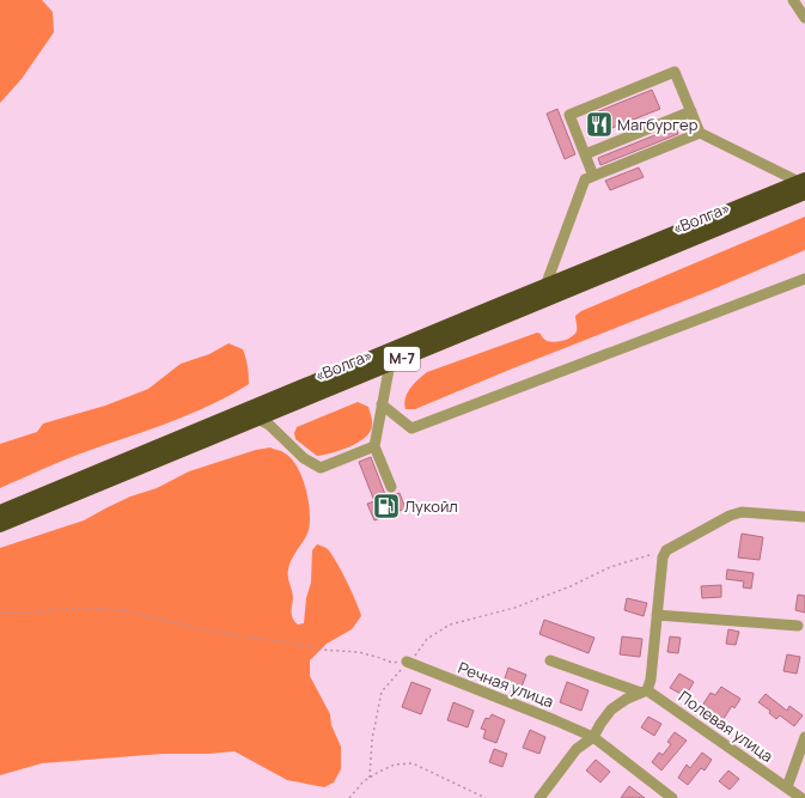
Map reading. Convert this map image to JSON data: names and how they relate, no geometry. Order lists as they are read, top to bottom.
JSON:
{
  "streets": {
    "highway": ["«Волга»", "М-7"],
    "street": ["Речная улица", "Полевая улица"]
  },
  "places": {
    "restaurant": ["Магбургер"],
    "fuel station": ["Лукойл"]
  }
}
